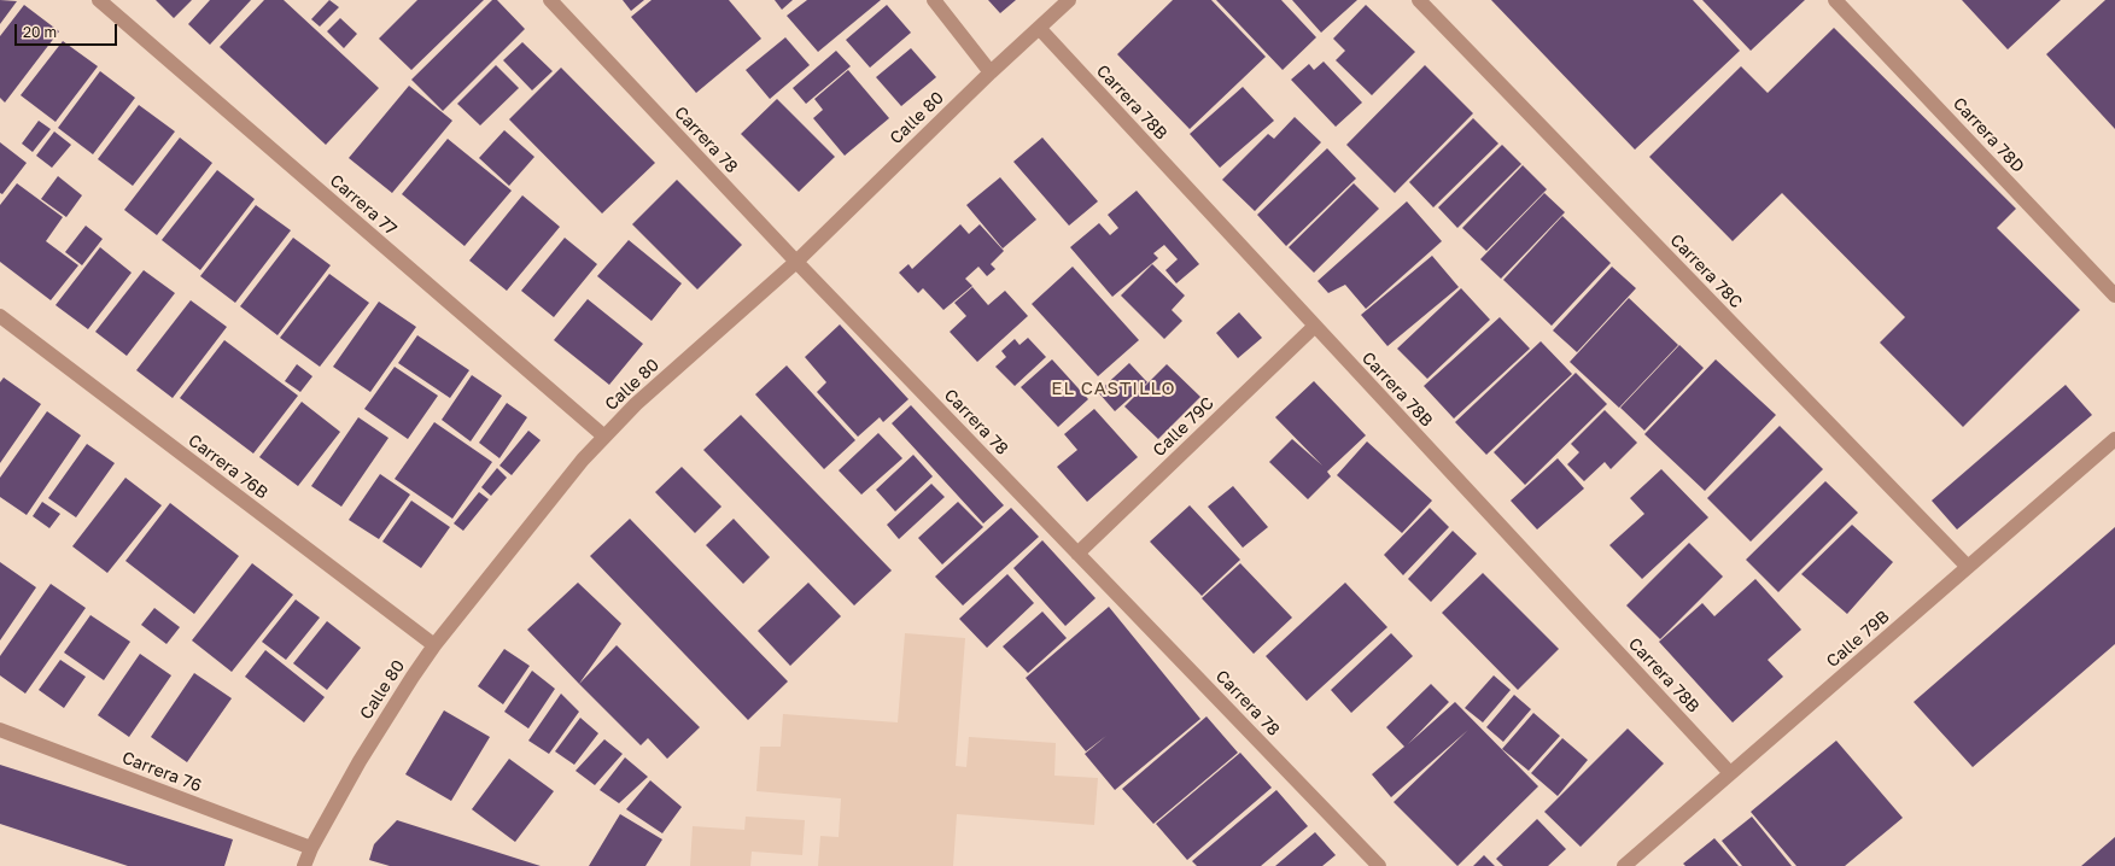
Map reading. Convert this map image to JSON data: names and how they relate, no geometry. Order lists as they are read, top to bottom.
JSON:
{
  "streets": {
    "street": [
      "Carrera 78B",
      "Calle 80",
      "Carrera 78D",
      "Carrera 78",
      "Carrera 77",
      "Carrera 78C",
      "Calle 79C",
      "Carrera 76B",
      "Calle 79B",
      "Carrera 76"
    ]
  },
  "crossings": [
    ["Carrera 78B", "Calle 80"],
    ["Carrera 78B", "Calle 79C"],
    ["Carrera 78B", "Calle 79B"],
    ["Calle 80", "Carrera 78"],
    ["Calle 80", "Carrera 77"],
    ["Calle 80", "Carrera 76B"],
    ["Calle 80", "Carrera 76"],
    ["Carrera 78", "Calle 79C"],
    ["Carrera 78C", "Calle 79B"]
  ],
  "districts": ["EL CASTILLO"],
  "scale_bar": "20 m"
}
